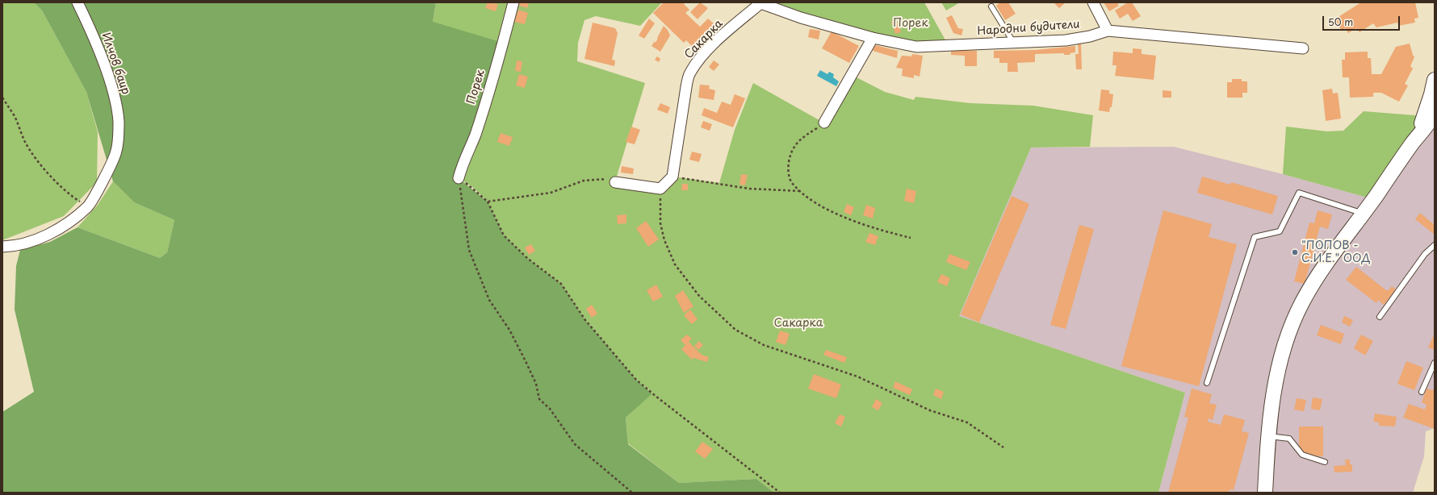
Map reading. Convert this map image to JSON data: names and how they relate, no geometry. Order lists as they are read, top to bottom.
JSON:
{
  "streets": {
    "street": [
      "Народни будители",
      "Сакарка",
      "Илчов баир",
      "Порек"
    ]
  },
  "crossings": [
    ["Народни будители", "Сакарка"]
  ],
  "parks": ["Порек", "Сакарка"],
  "places": ["\"ПОПОВ - С.И.Е.\" ООД"],
  "scale_bar": "50 m"
}
